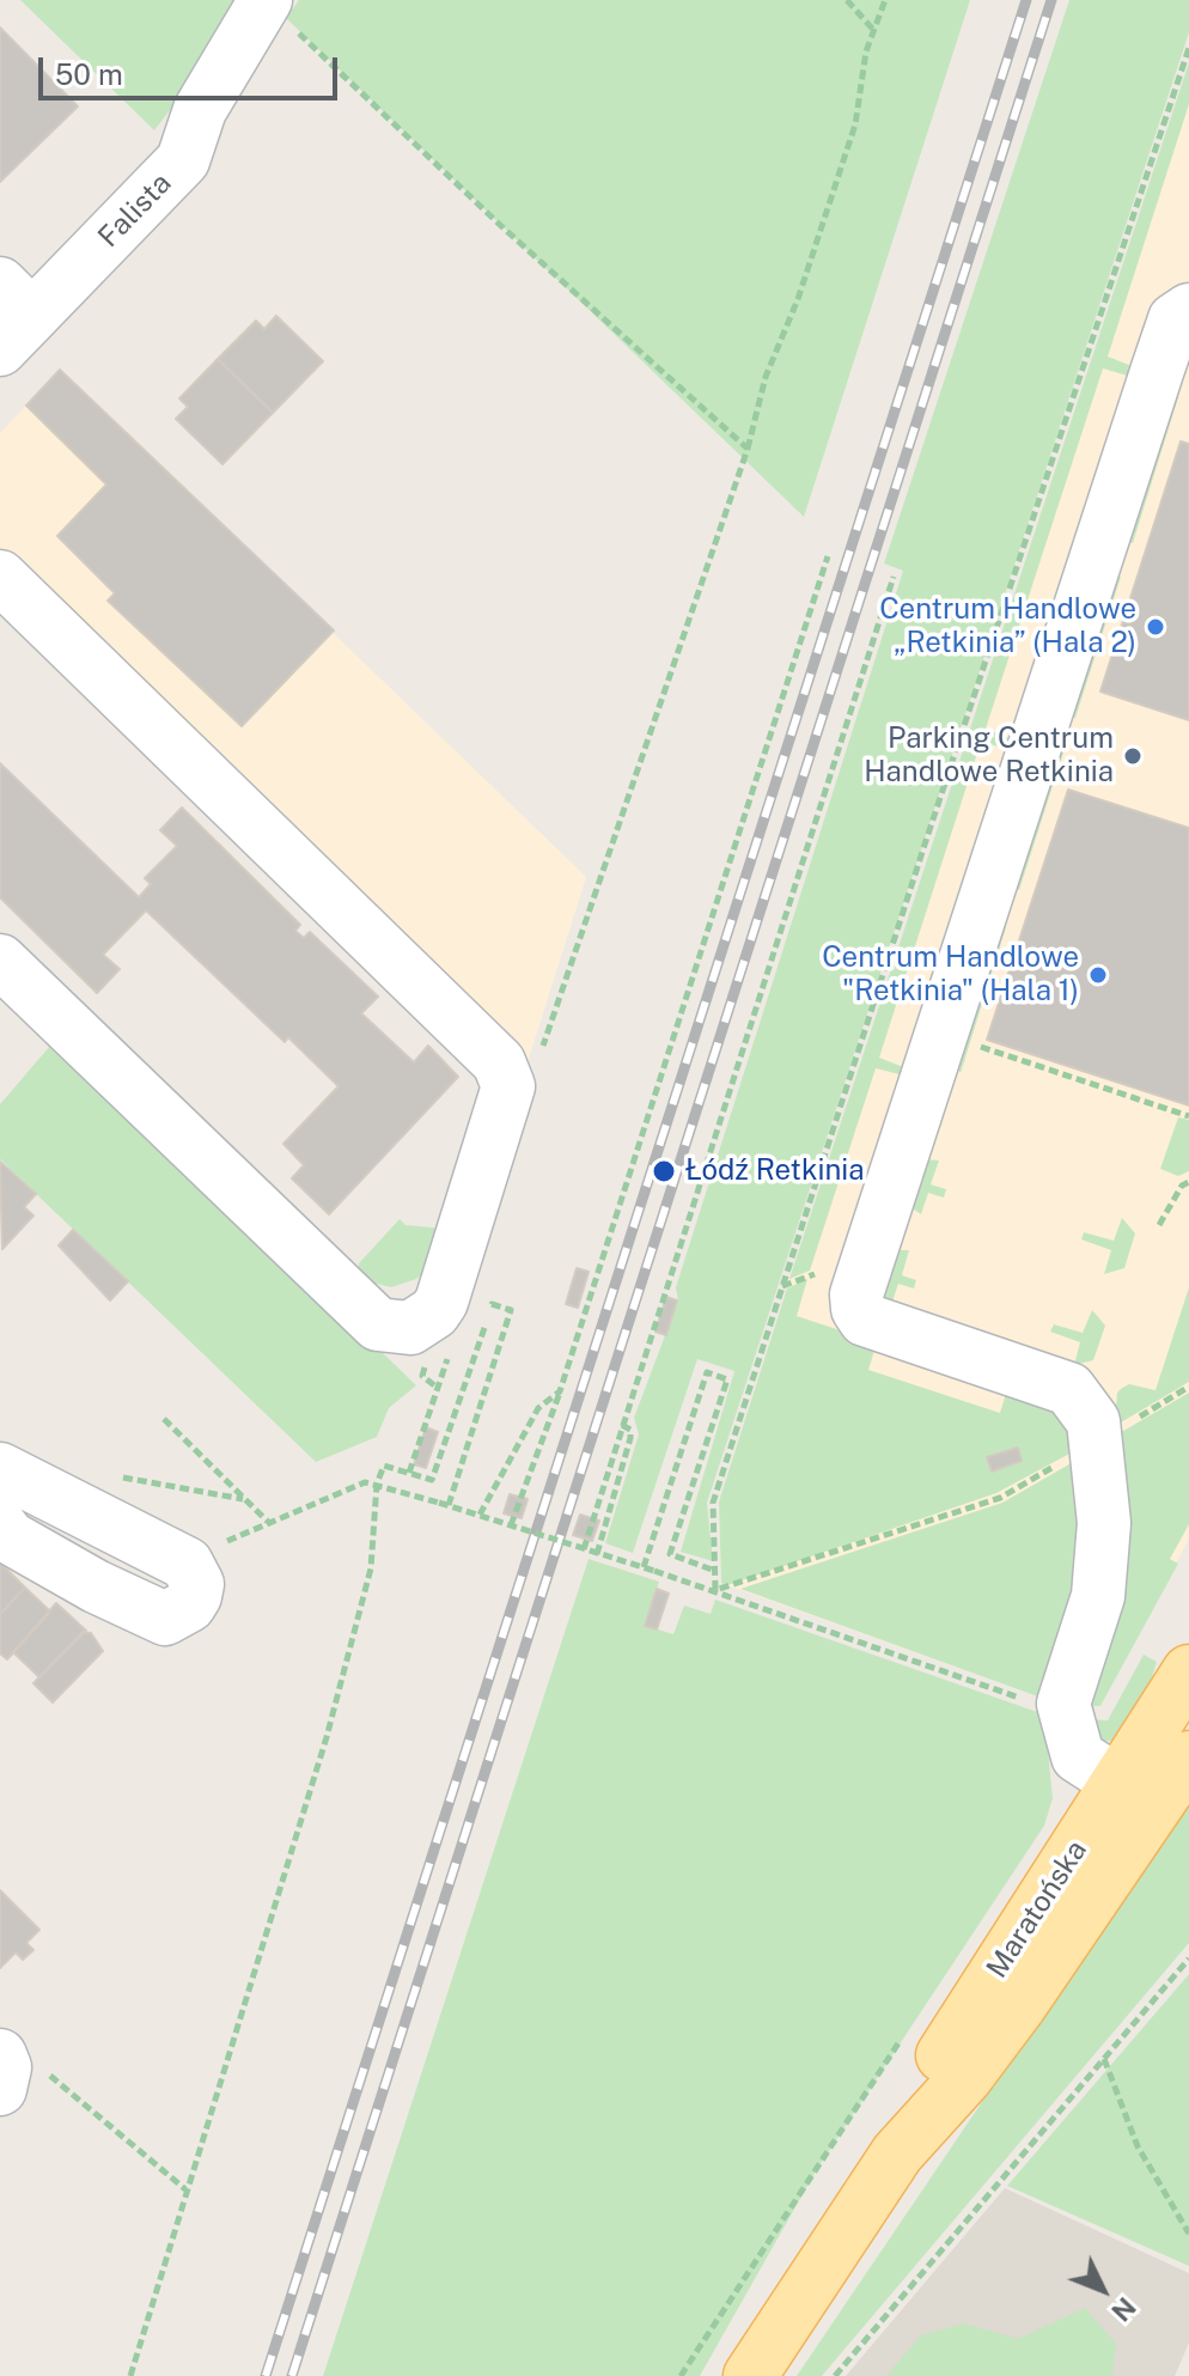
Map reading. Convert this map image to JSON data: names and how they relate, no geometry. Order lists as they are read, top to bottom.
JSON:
{
  "streets": {
    "main road": ["Maratońska"],
    "street": ["Falista"]
  },
  "places": [
    "Centrum Handlowe „Retkinia” (Hala 2)",
    "Parking Centrum Handlowe Retkinia",
    "Centrum Handlowe \"Retkinia\" (Hala 1)",
    "Łódź Retkinia"
  ],
  "scale_bar": "50 m",
  "north": "bottom right"
}
